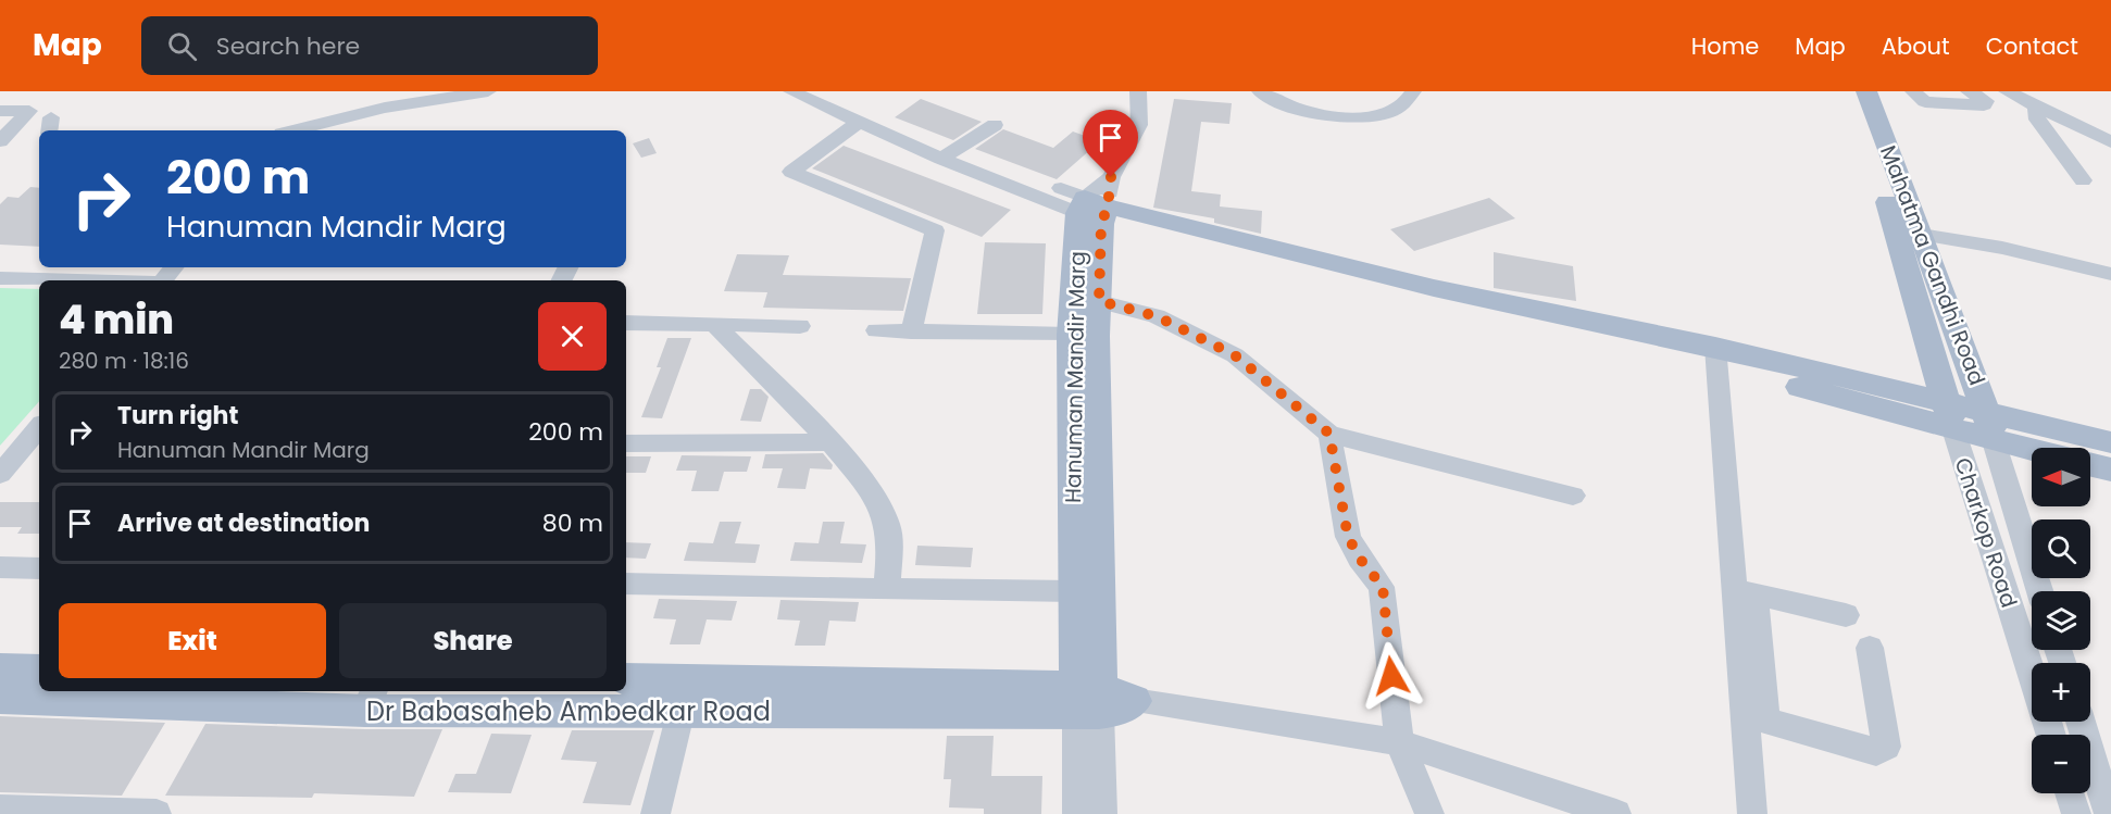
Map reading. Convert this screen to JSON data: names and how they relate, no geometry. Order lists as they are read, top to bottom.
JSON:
{
  "streets": {
    "main road": ["Mahatma Gandhi Road", "Hanuman Mandir Marg", "Dr Babasaheb Ambedkar Road"],
    "street": ["Charkop Road"]
  },
  "crossings": [
    ["Mahatma Gandhi Road", "Charkop Road"],
    ["Hanuman Mandir Marg", "Dr Babasaheb Ambedkar Road"]
  ],
  "north": "left",
  "page": {
    "header": "Map",
    "search": "Search here",
    "nav": [
      "Home",
      "Map",
      "About",
      "Contact"
    ],
    "turn": ["200 m", "Hanuman Mandir Marg"],
    "heading": ["4 min", "280 m · 18:16"],
    "list": [
      {
        "name": "Turn right",
        "note": "Hanuman Mandir Marg",
        "value": "200 m"
      },
      {
        "name": "Arrive at destination",
        "value": "80 m"
      }
    ],
    "map_buttons": ["+", "−"],
    "buttons": ["Exit", "Share"]
  }
}
